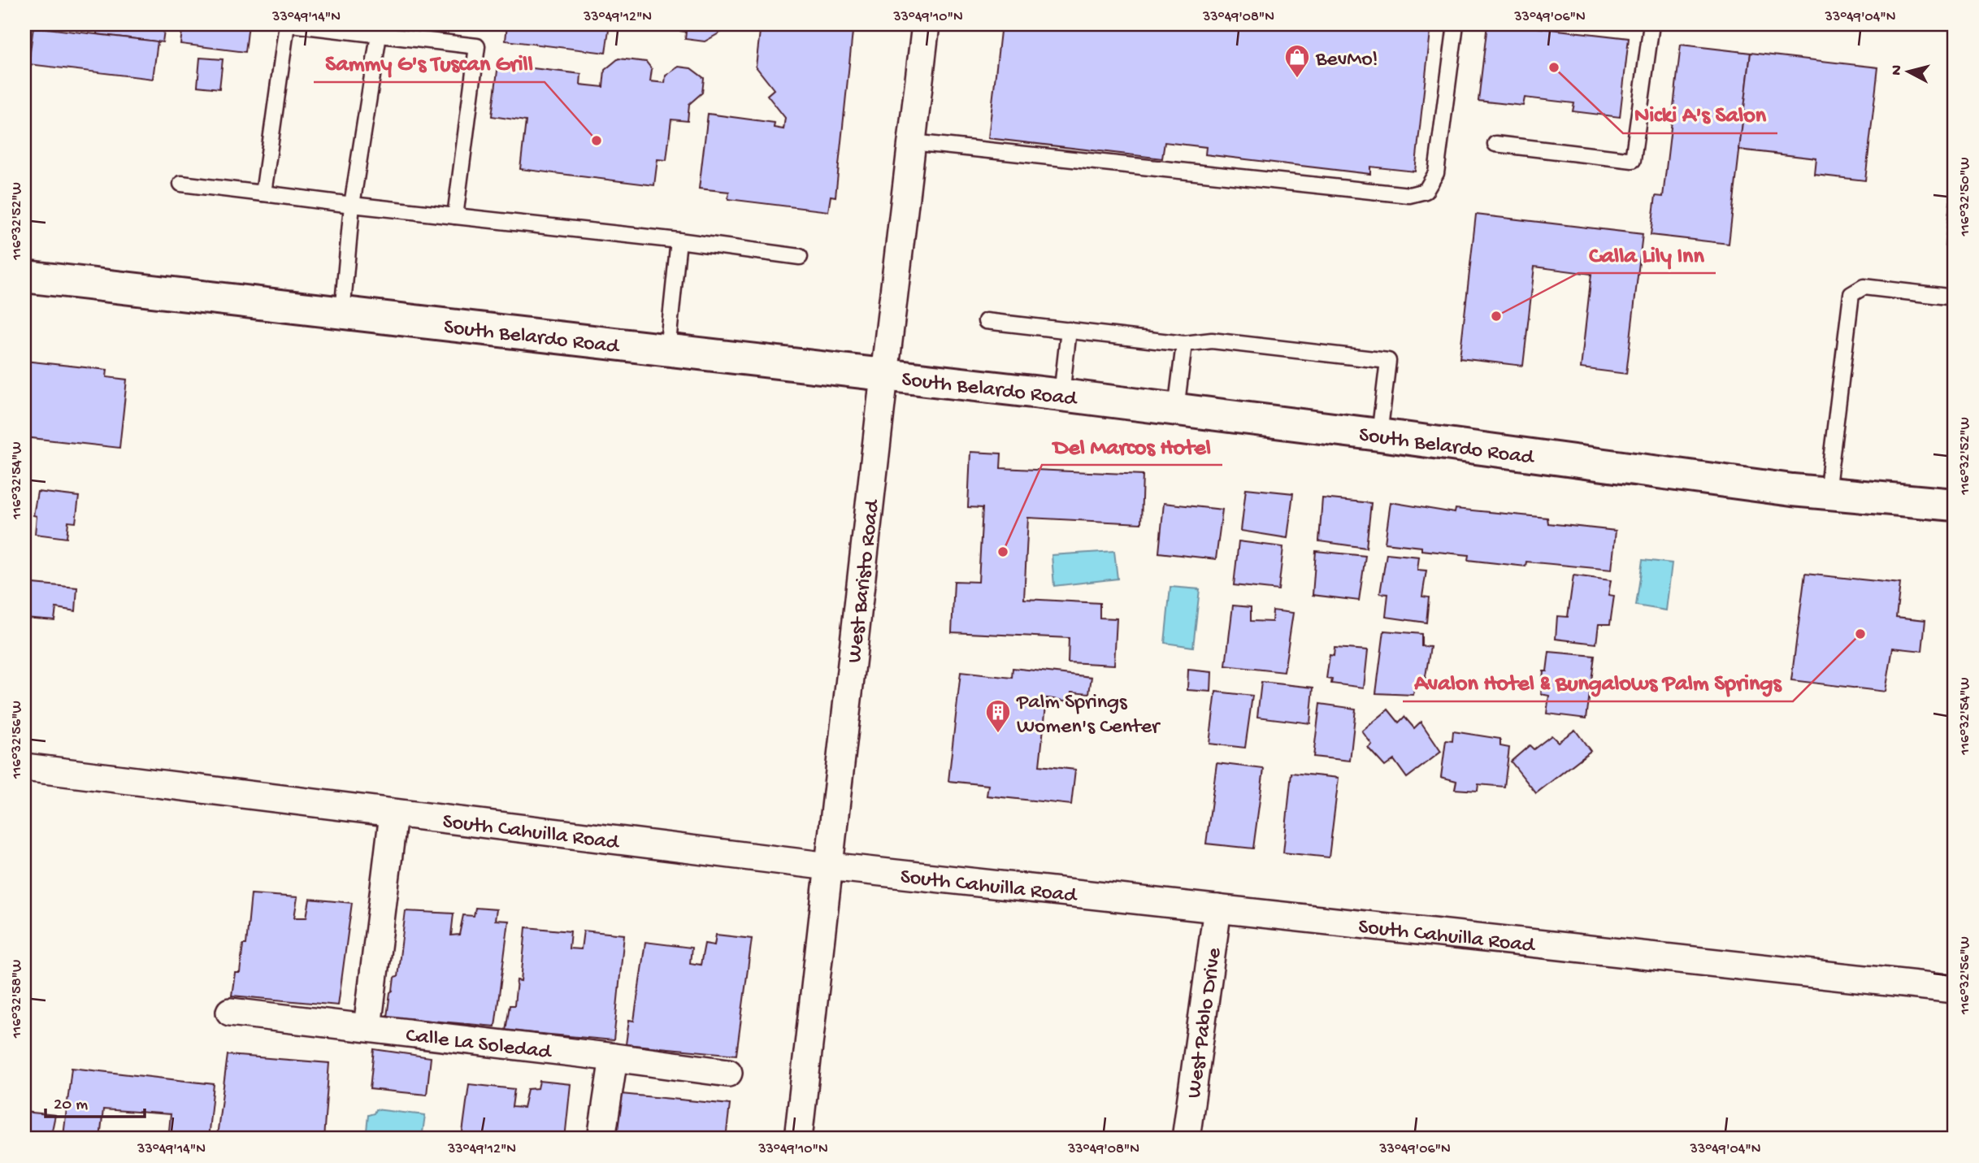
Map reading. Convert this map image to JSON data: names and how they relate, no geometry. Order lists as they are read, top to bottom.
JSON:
{
  "streets": {
    "street": [
      "South Belardo Road",
      "West Baristo Road",
      "South Cahuilla Road",
      "West Pablo Drive",
      "Calle La Soledad"
    ]
  },
  "crossings": [
    ["South Belardo Road", "West Baristo Road"],
    ["West Baristo Road", "South Cahuilla Road"],
    ["South Cahuilla Road", "West Pablo Drive"]
  ],
  "places": {
    "other": [
      "Nicki A's Salon",
      "Sammy G's Tuscan Grill",
      "Calla Lily Inn",
      "Del Marcos Hotel",
      "Avalon Hotel & Bungalows Palm Springs"
    ],
    "shop": ["BevMo!"],
    "building": ["Palm Springs Women's Center"]
  },
  "scale_bar": "20 m",
  "north": "left",
  "coordinates": [
    "33°49'14\"N",
    "33°49'12\"N",
    "33°49'10\"N",
    "33°49'08\"N",
    "33°49'06\"N",
    "33°49'04\"N",
    "116°32'50\"W",
    "116°32'52\"W",
    "116°32'54\"W",
    "116°32'56\"W",
    "116°32'58\"W"
  ]
}
